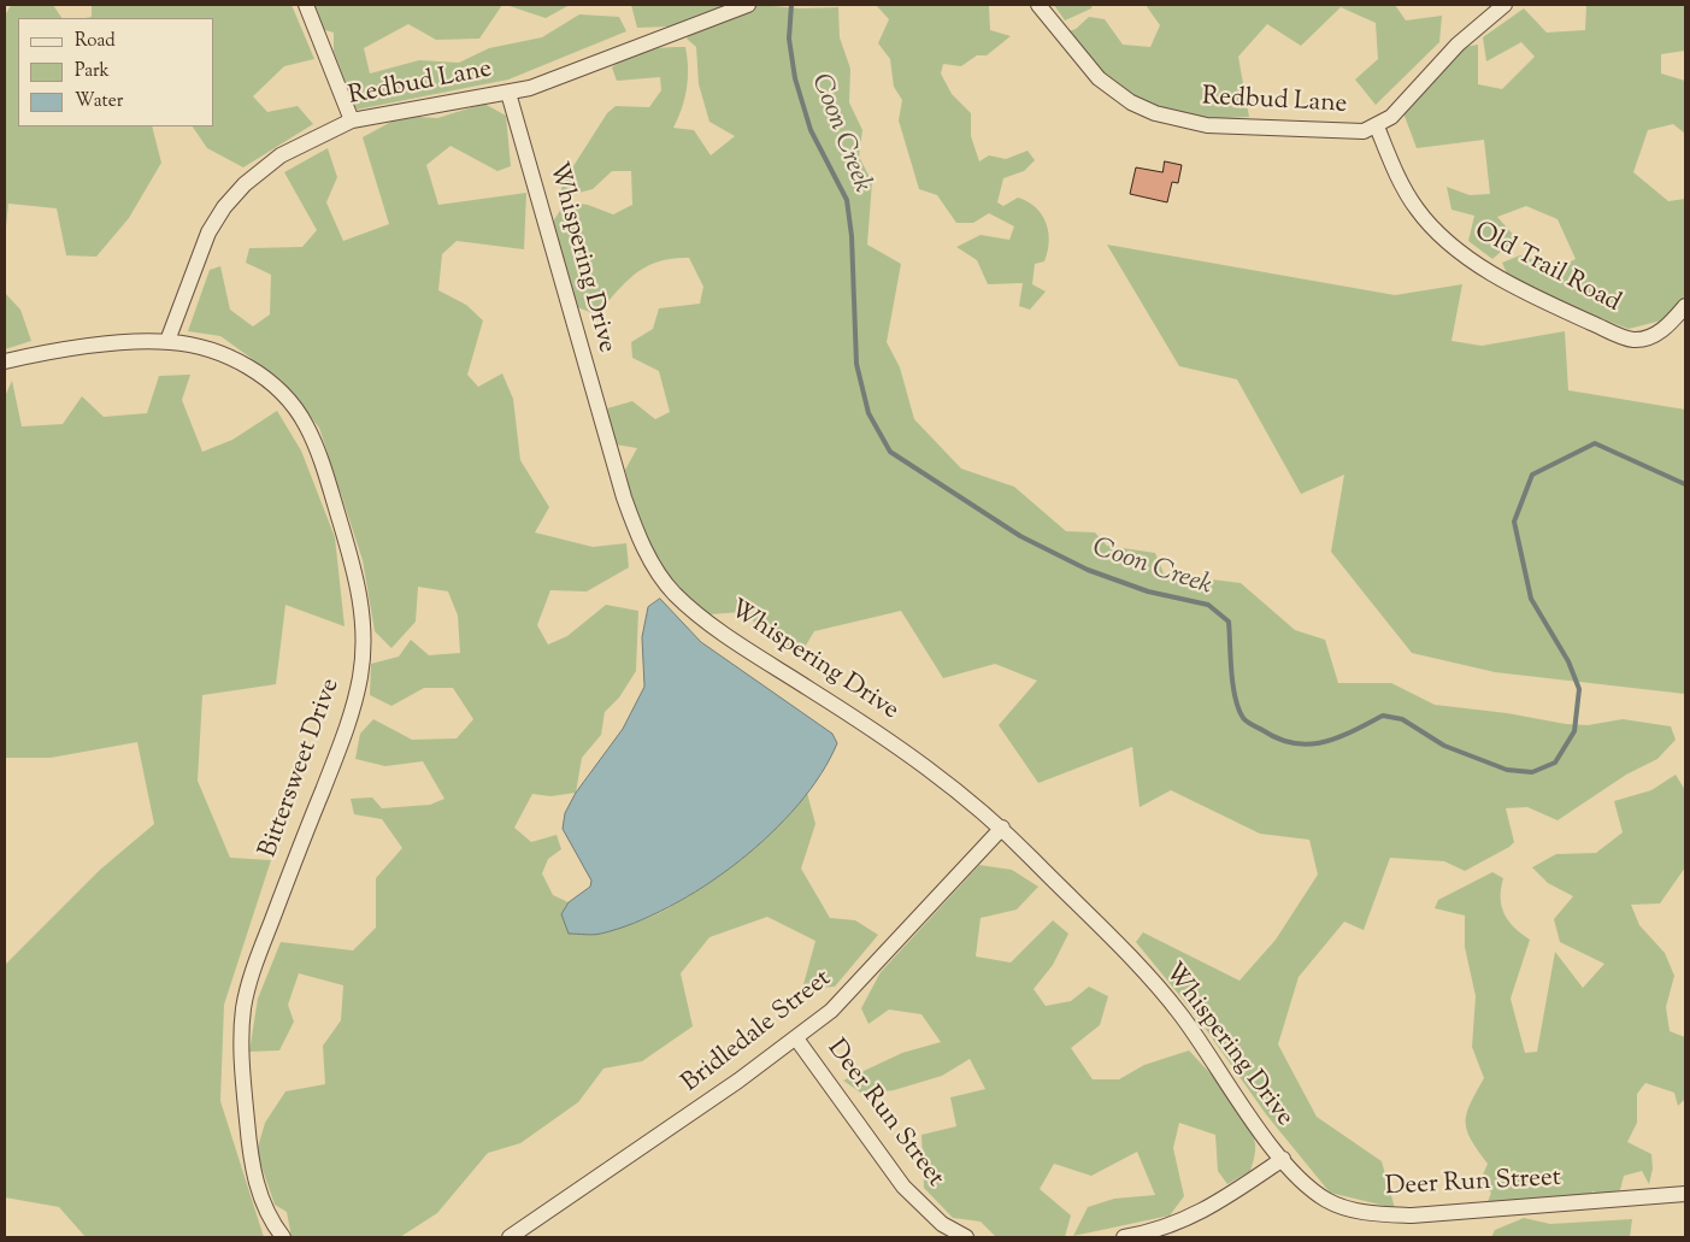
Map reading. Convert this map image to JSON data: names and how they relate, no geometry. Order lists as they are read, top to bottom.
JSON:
{
  "streets": {
    "street": [
      "Redbud Lane",
      "Whispering Drive",
      "Old Trail Road",
      "Bittersweet Drive",
      "Bridledale Street",
      "Deer Run Street"
    ]
  },
  "crossings": [
    ["Redbud Lane", "Whispering Drive"],
    ["Redbud Lane", "Old Trail Road"],
    ["Redbud Lane", "Bittersweet Drive"],
    ["Whispering Drive", "Bridledale Street"],
    ["Whispering Drive", "Deer Run Street"],
    ["Bridledale Street", "Deer Run Street"]
  ],
  "water": ["Coon Creek"],
  "legend": ["Road", "Park", "Water"]
}
